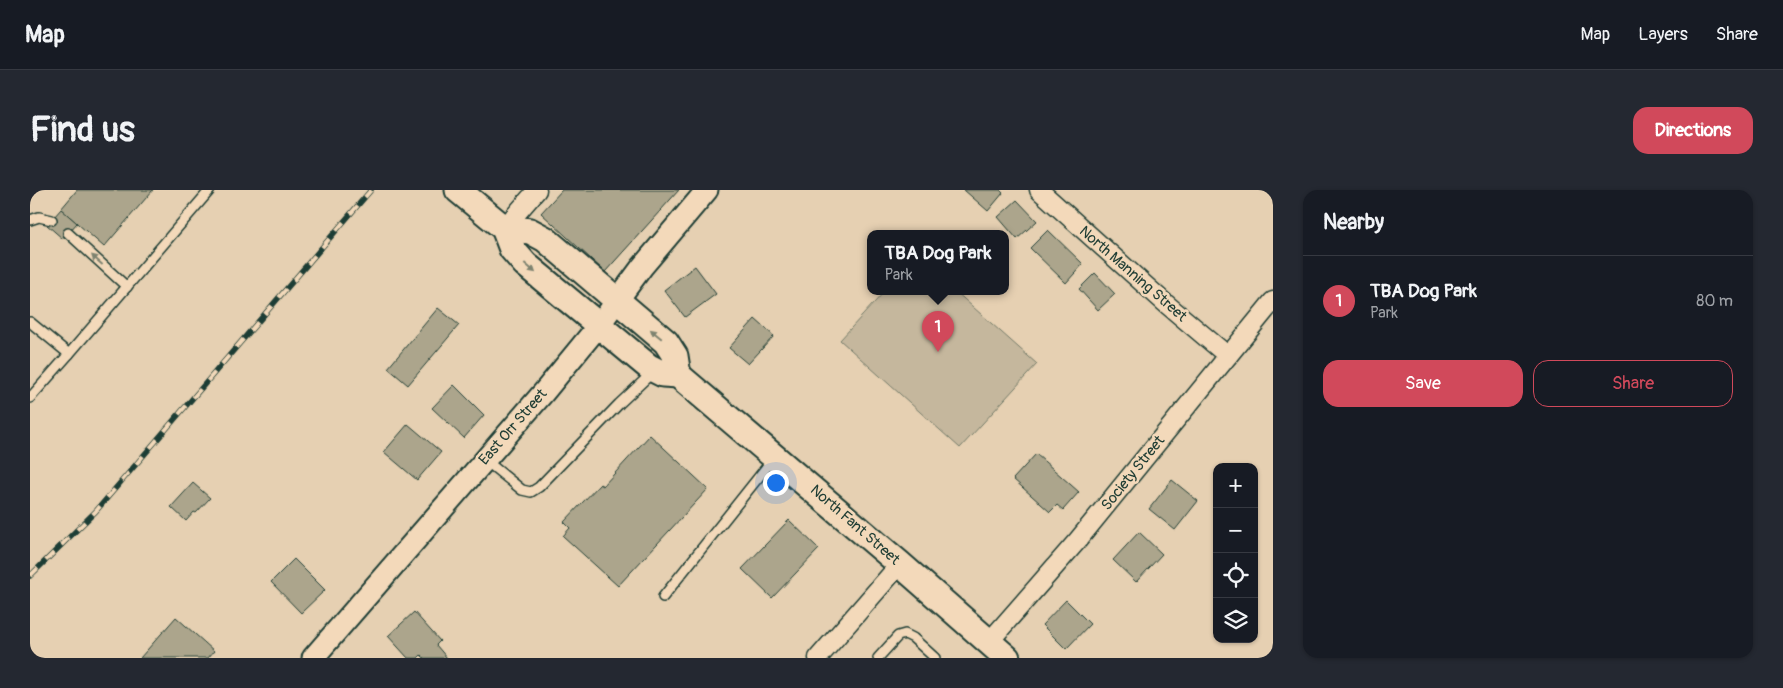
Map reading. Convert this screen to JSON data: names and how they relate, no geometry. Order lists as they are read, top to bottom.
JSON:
{
  "streets": {
    "main road": ["North Fant Street"],
    "street": ["North Manning Street", "East Orr Street", "Society Street"]
  },
  "crossings": [
    ["North Manning Street", "Society Street"],
    ["East Orr Street", "North Fant Street"],
    ["Society Street", "North Fant Street"]
  ],
  "page": {
    "header": "Map",
    "nav": ["Map", "Layers", "Share"],
    "buttons": [
      "Directions",
      ["Save", "Share"]
    ],
    "title": "Find us",
    "heading": "Nearby",
    "popup": ["TBA Dog Park", "Park"],
    "list": [
      {
        "mark": "1",
        "name": "TBA Dog Park",
        "note": "Park",
        "value": "80 m"
      }
    ],
    "pins": "1",
    "map_buttons": ["+", "−"]
  }
}
